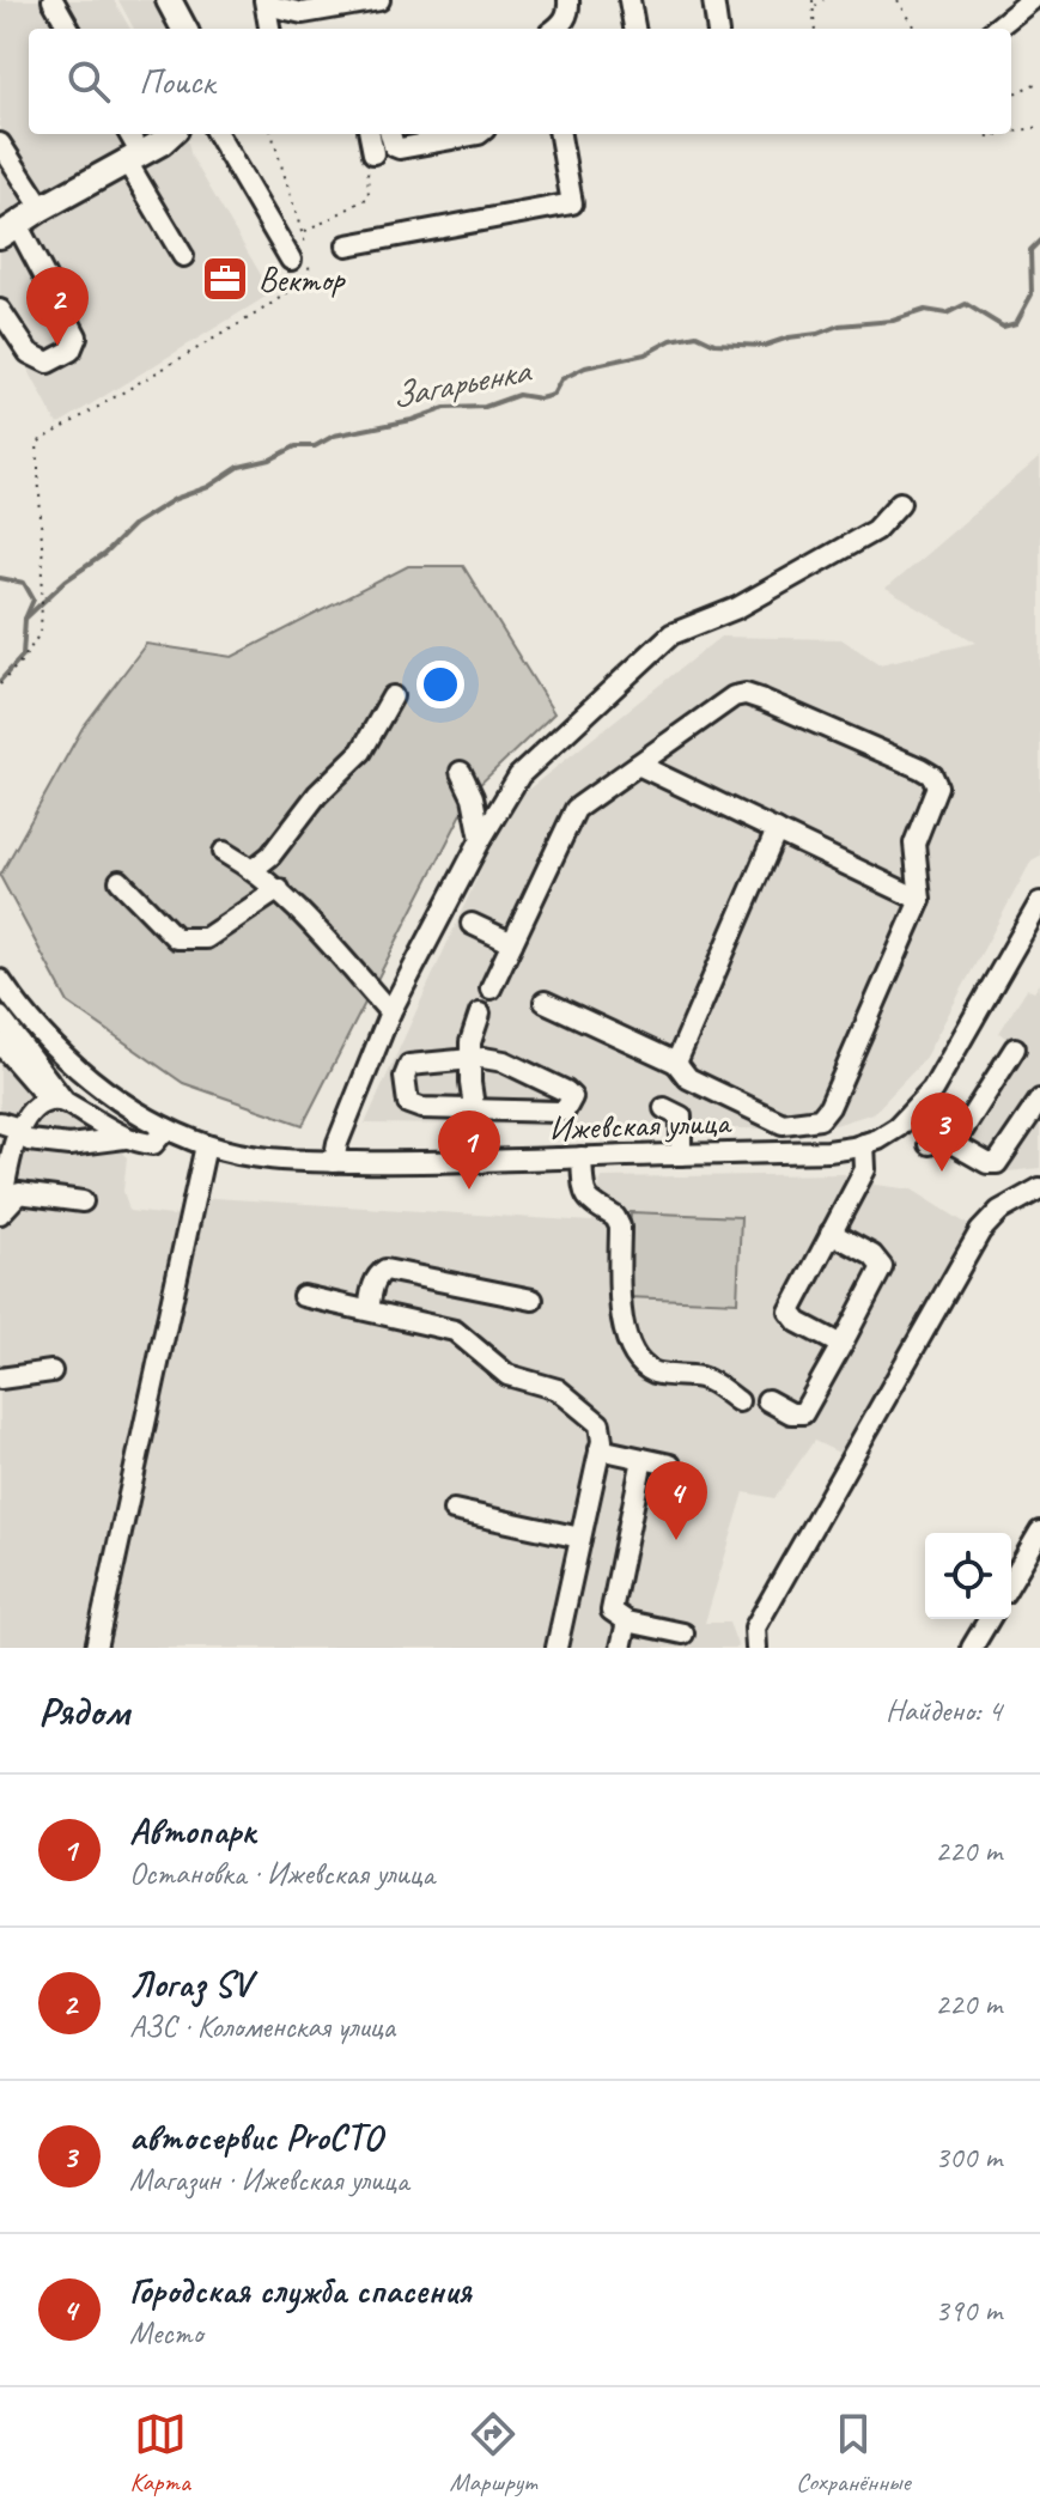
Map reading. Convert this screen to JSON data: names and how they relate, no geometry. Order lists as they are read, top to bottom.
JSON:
{
  "streets": {
    "street": ["Ижевская улица"]
  },
  "water": ["Загарьенка"],
  "places": {
    "office": ["Вектор"]
  },
  "page": {
    "search": "Поиск",
    "pins": [
      "2",
      "3",
      "1",
      "4"
    ],
    "heading": ["Рядом", "Найдено: 4"],
    "list": [
      {
        "mark": "1",
        "name": "Автопарк",
        "note": "Остановка · Ижевская улица",
        "value": "220 m"
      },
      {
        "mark": "2",
        "name": "Логаз SV",
        "note": "АЗС · Коломенская улица",
        "value": "220 m"
      },
      {
        "mark": "3",
        "name": "автосервис ProСТО",
        "note": "Магазин · Ижевская улица",
        "value": "300 m"
      },
      {
        "mark": "4",
        "name": "Городская служба спасения",
        "note": "Место",
        "value": "390 m"
      }
    ],
    "nav": ["Карта", "Маршрут", "Сохранённые"]
  }
}
